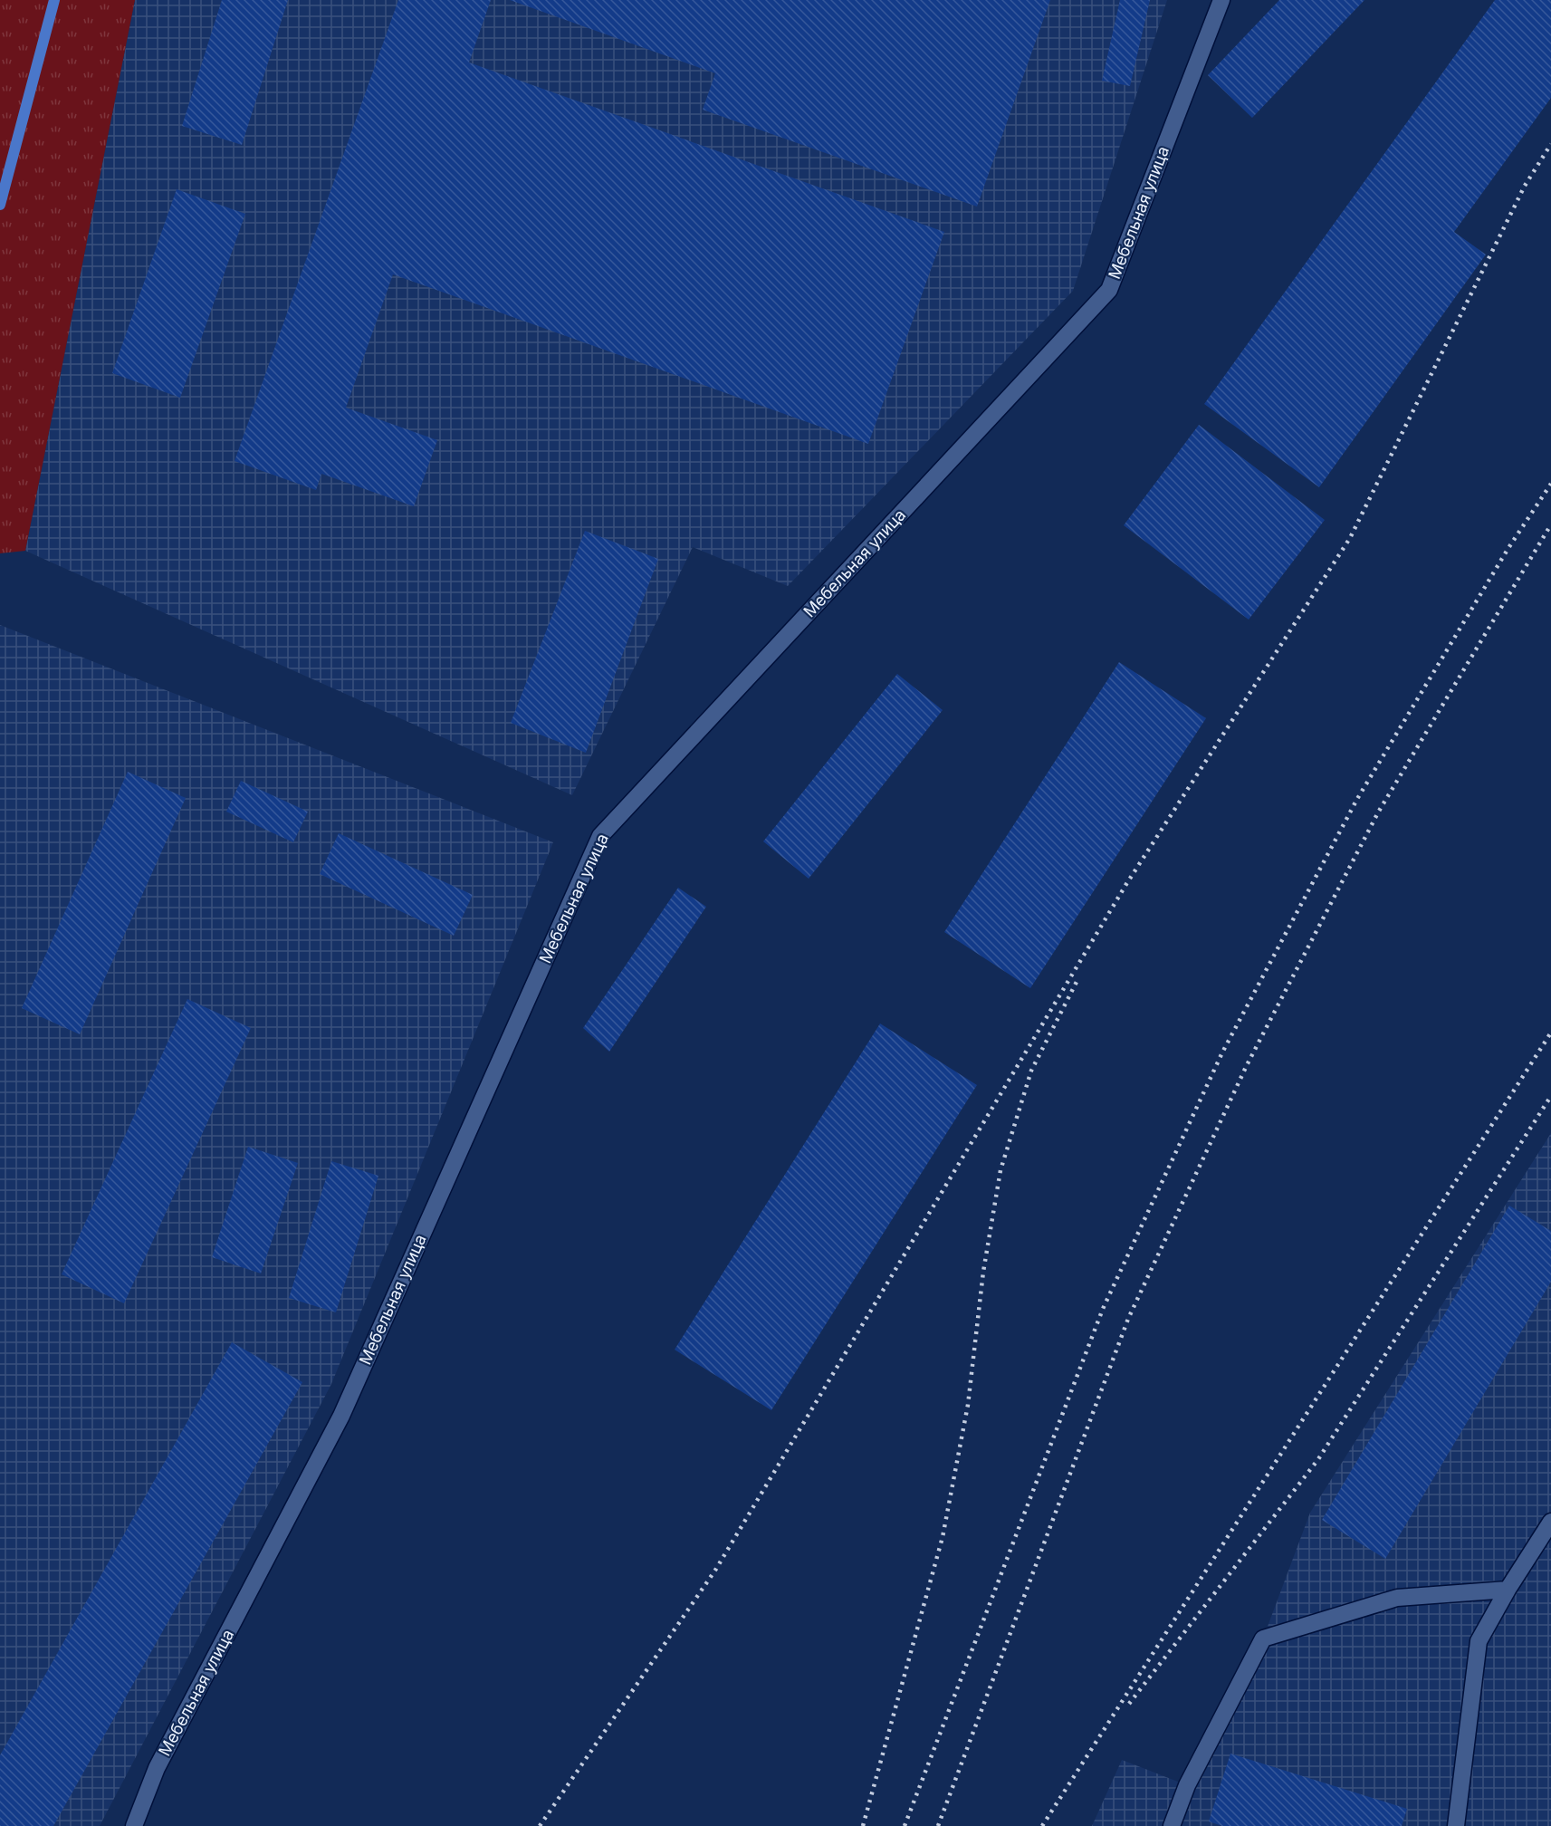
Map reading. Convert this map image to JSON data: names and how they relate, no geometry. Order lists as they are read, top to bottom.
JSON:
{
  "streets": {
    "street": ["Мебельная улица"]
  }
}
